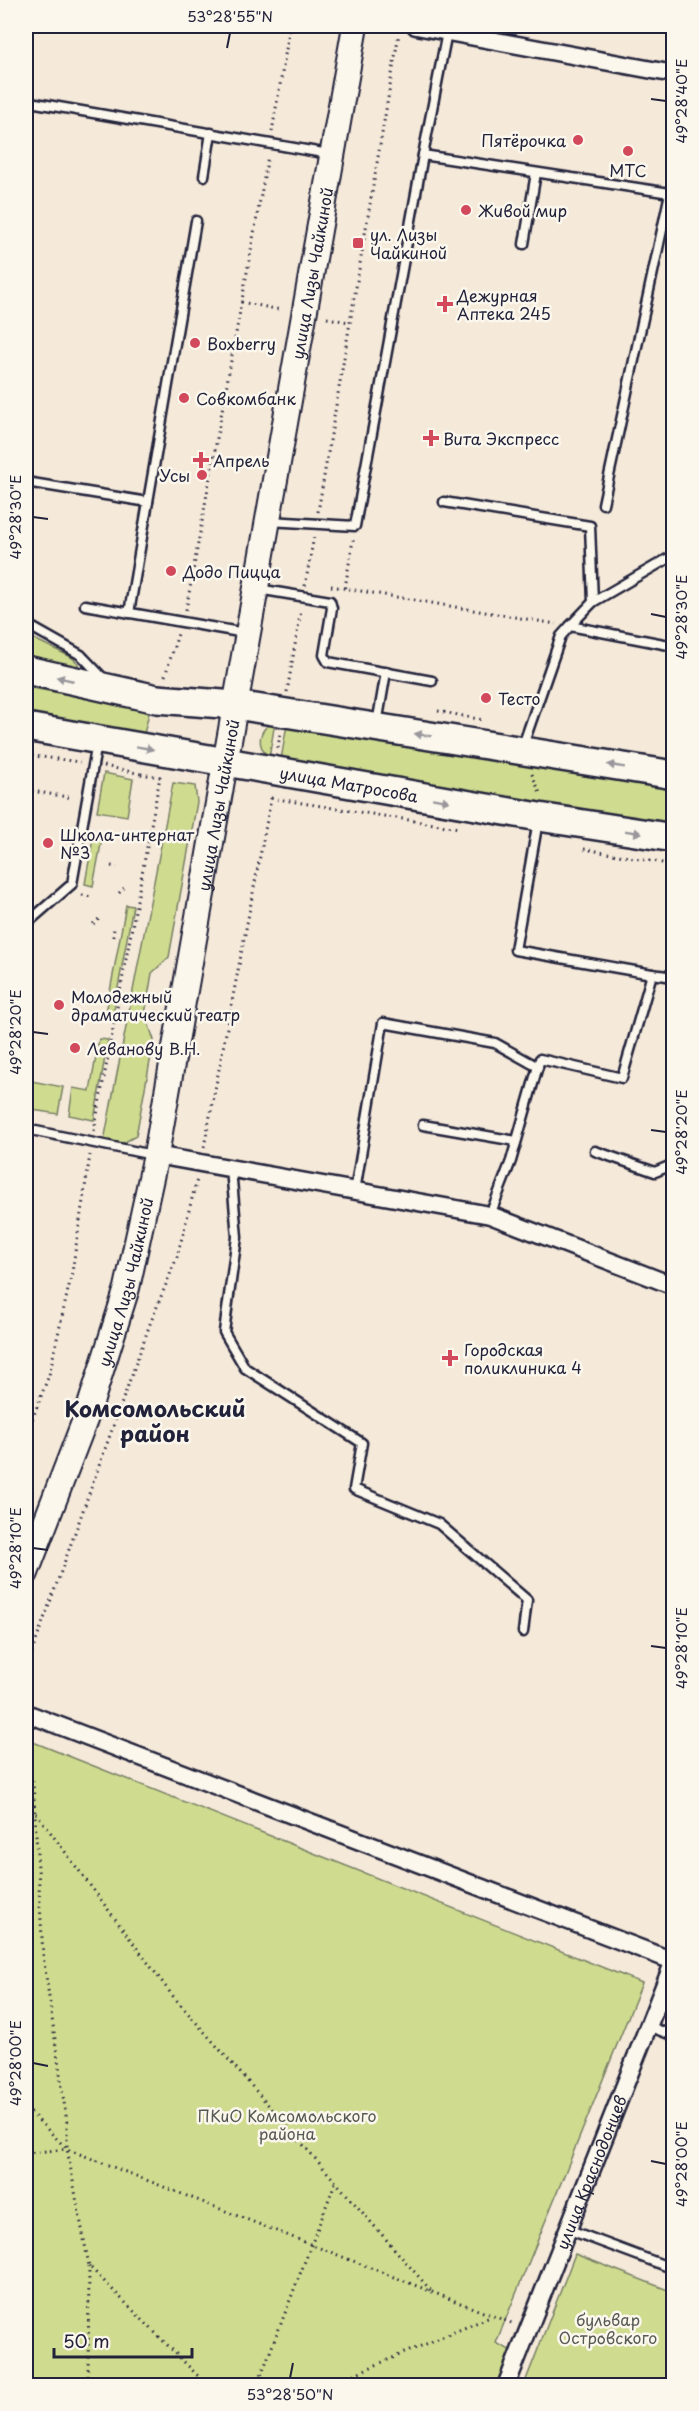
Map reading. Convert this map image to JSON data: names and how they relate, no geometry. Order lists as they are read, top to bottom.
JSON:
{
  "streets": {
    "main road": ["улица Лизы Чайкиной", "улица Матросова"],
    "street": ["улица Краснодонцев"]
  },
  "crossings": [
    ["улица Лизы Чайкиной", "улица Матросова"]
  ],
  "districts": ["Комсомольский район"],
  "parks": ["ПКиО Комсомольского района", "бульвар Островского"],
  "places": {
    "other": [
      "Пятёрочка",
      "МТС",
      "Живой мир",
      "Boxberry",
      "Совкомбанк",
      "Усы",
      "Додо Пицца",
      "Тесто",
      "Школа-интернат №3",
      "Молодежный драматический театр",
      "Леванову В.Н."
    ],
    "transit": ["ул. Лизы Чайкиной"],
    "health": [
      "Дежурная Аптека 245",
      "Вита Экспресс",
      "Апрель",
      "Городская поликлиника 4"
    ]
  },
  "scale_bar": "50 m",
  "coordinates": [
    "53°28'55\"N",
    "49°28'40\"E",
    "49°28'30\"E",
    "49°28'20\"E",
    "49°28'10\"E",
    "49°28'00\"E",
    "53°28'50\"N"
  ]
}
